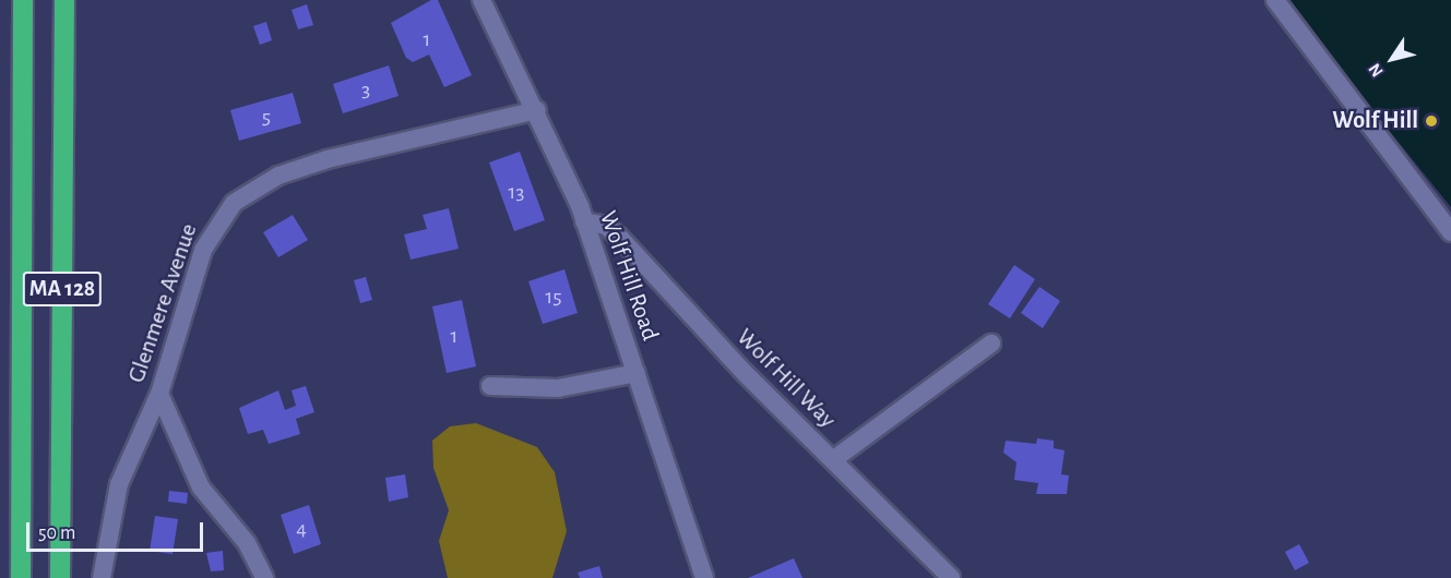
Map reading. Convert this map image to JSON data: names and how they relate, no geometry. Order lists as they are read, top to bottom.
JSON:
{
  "streets": {
    "highway": ["MA 128"],
    "street": ["Wolf Hill Road", "Glenmere Avenue", "Wolf Hill Way"]
  },
  "crossings": [
    ["Wolf Hill Road", "Glenmere Avenue"],
    ["Wolf Hill Road", "Wolf Hill Way"]
  ],
  "places": ["Wolf Hill"],
  "house_numbers": [
    "1",
    "3",
    "5",
    "13",
    "15",
    "1",
    "4"
  ],
  "scale_bar": "50 m",
  "north": "bottom left"
}
